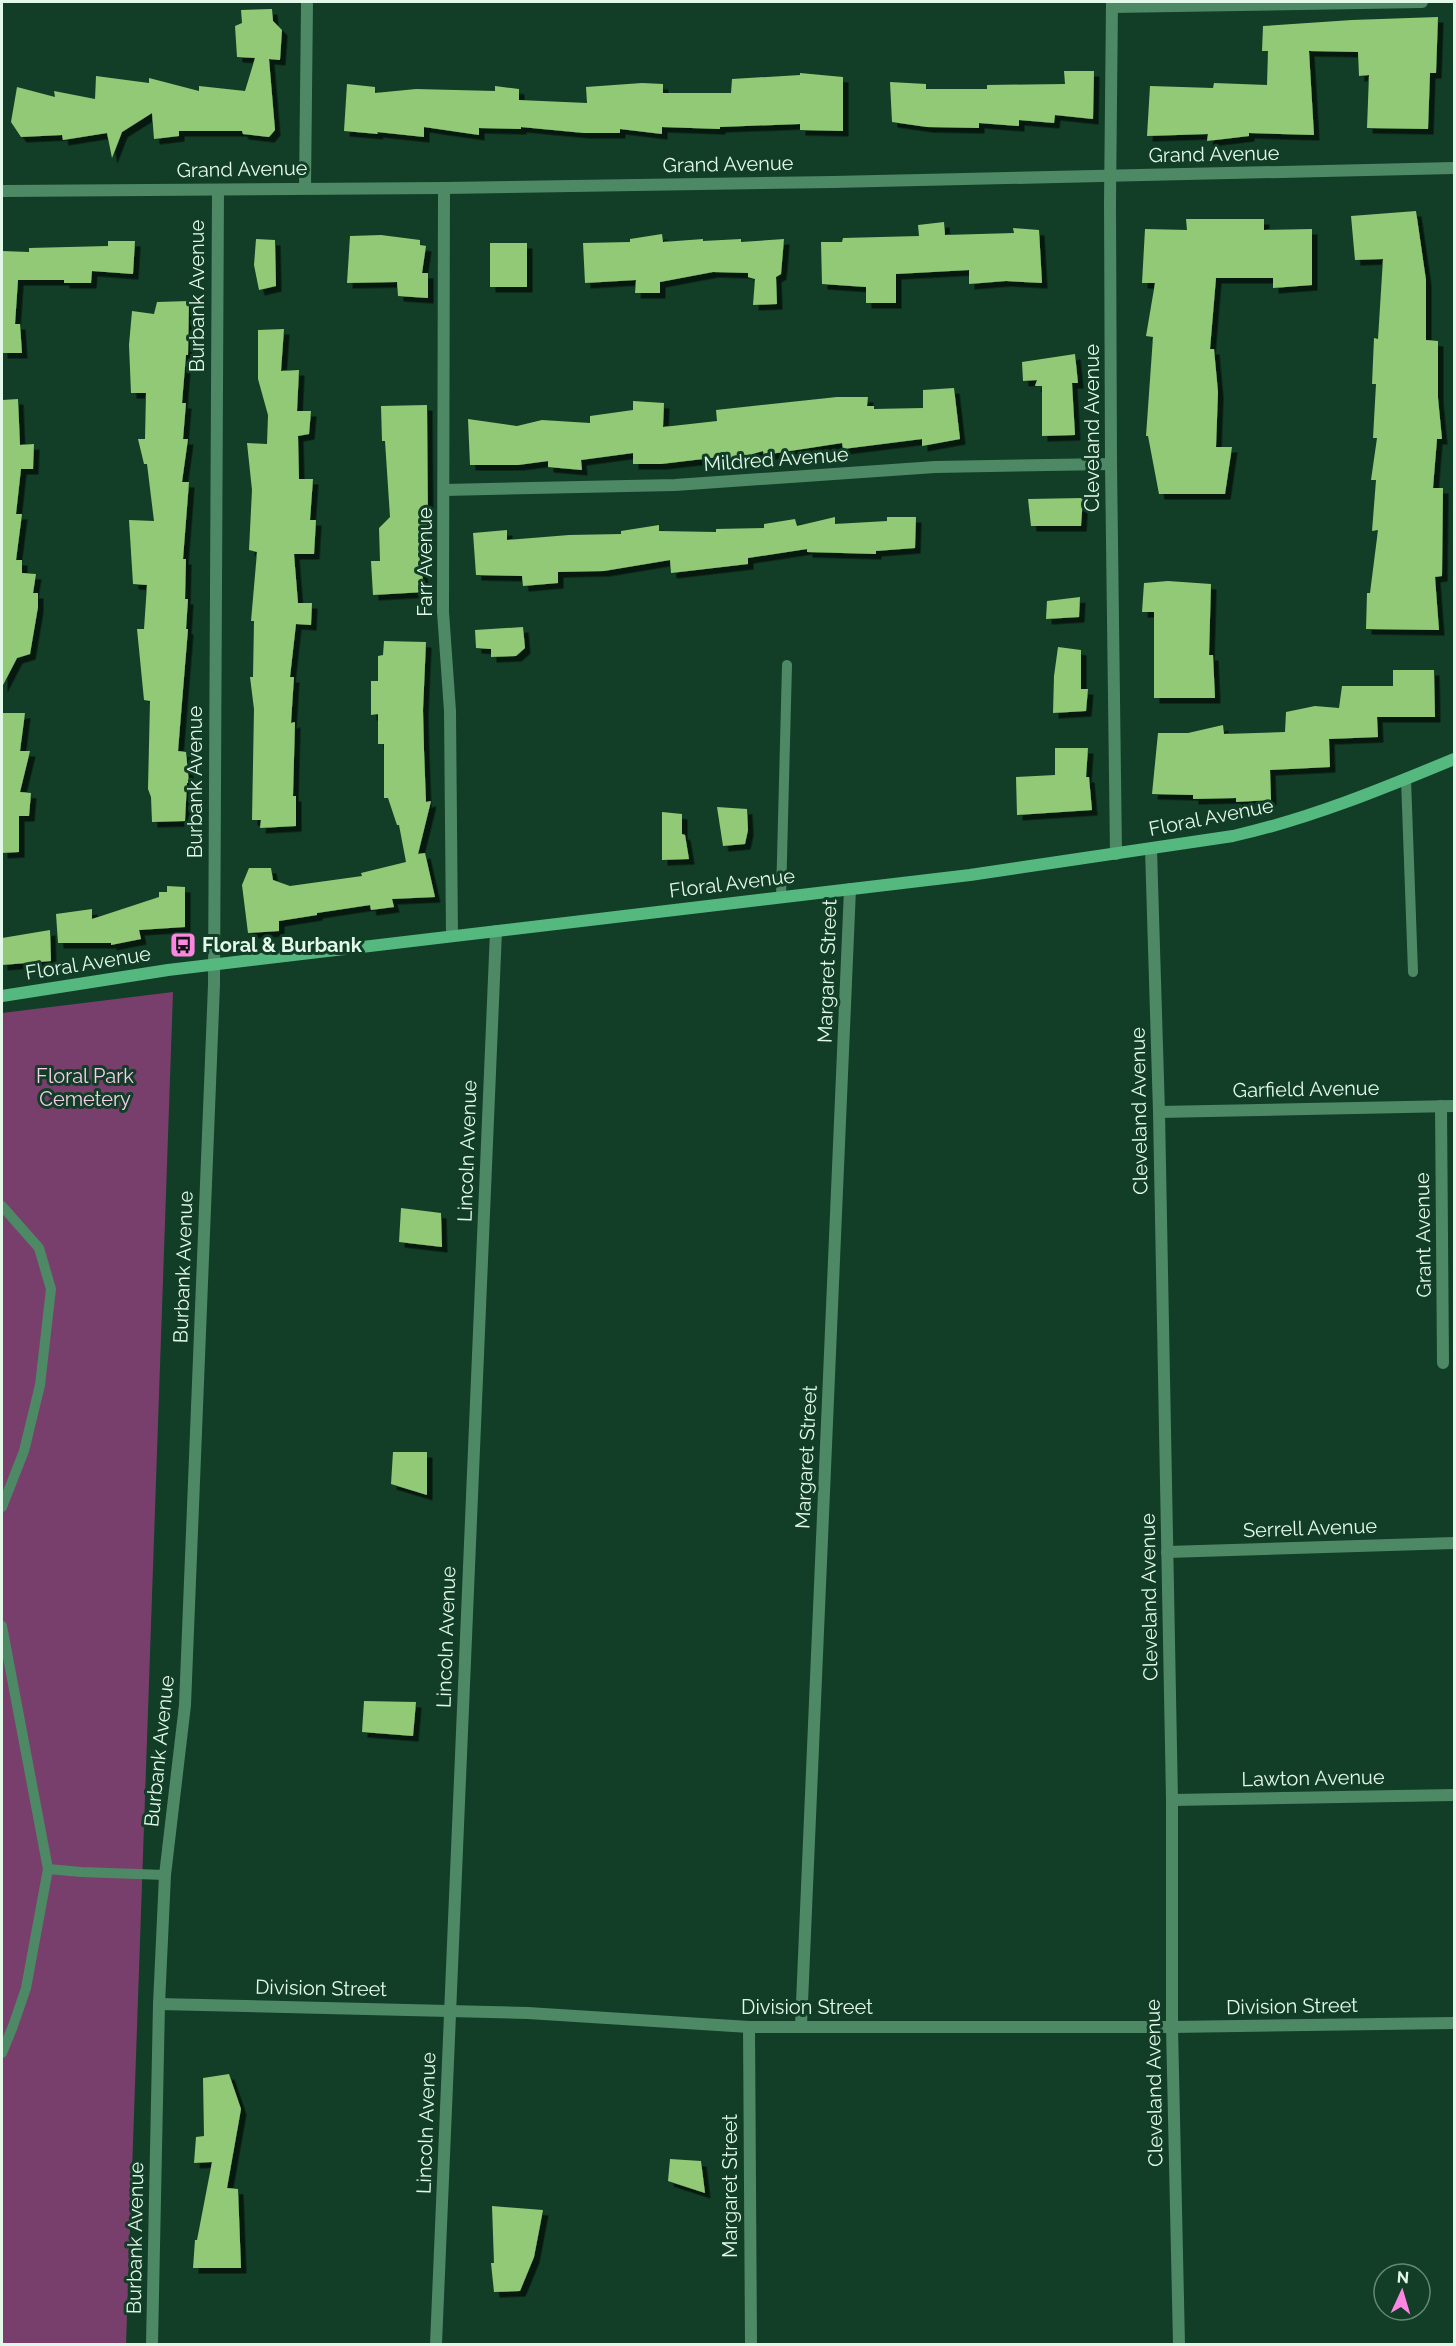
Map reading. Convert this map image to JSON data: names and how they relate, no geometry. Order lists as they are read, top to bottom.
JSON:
{
  "streets": {
    "street": [
      "Grand Avenue",
      "Burbank Avenue",
      "Cleveland Avenue",
      "Mildred Avenue",
      "Farr Avenue",
      "Floral Avenue",
      "Margaret Street",
      "Garfield Avenue",
      "Lincoln Avenue",
      "Grant Avenue",
      "Serrell Avenue",
      "Lawton Avenue",
      "Division Street"
    ]
  },
  "crossings": [
    ["Grand Avenue", "Burbank Avenue"],
    ["Grand Avenue", "Cleveland Avenue"],
    ["Grand Avenue", "Farr Avenue"],
    ["Burbank Avenue", "Floral Avenue"],
    ["Burbank Avenue", "Division Street"],
    ["Cleveland Avenue", "Mildred Avenue"],
    ["Cleveland Avenue", "Floral Avenue"],
    ["Cleveland Avenue", "Garfield Avenue"],
    ["Cleveland Avenue", "Serrell Avenue"],
    ["Cleveland Avenue", "Lawton Avenue"],
    ["Cleveland Avenue", "Division Street"],
    ["Mildred Avenue", "Farr Avenue"],
    ["Farr Avenue", "Floral Avenue"],
    ["Floral Avenue", "Margaret Street"],
    ["Floral Avenue", "Lincoln Avenue"],
    ["Margaret Street", "Division Street"],
    ["Garfield Avenue", "Grant Avenue"],
    ["Lincoln Avenue", "Division Street"]
  ],
  "parks": ["Floral Park Cemetery"],
  "places": {
    "bus stop": ["Floral & Burbank"]
  },
  "north": "top"
}
